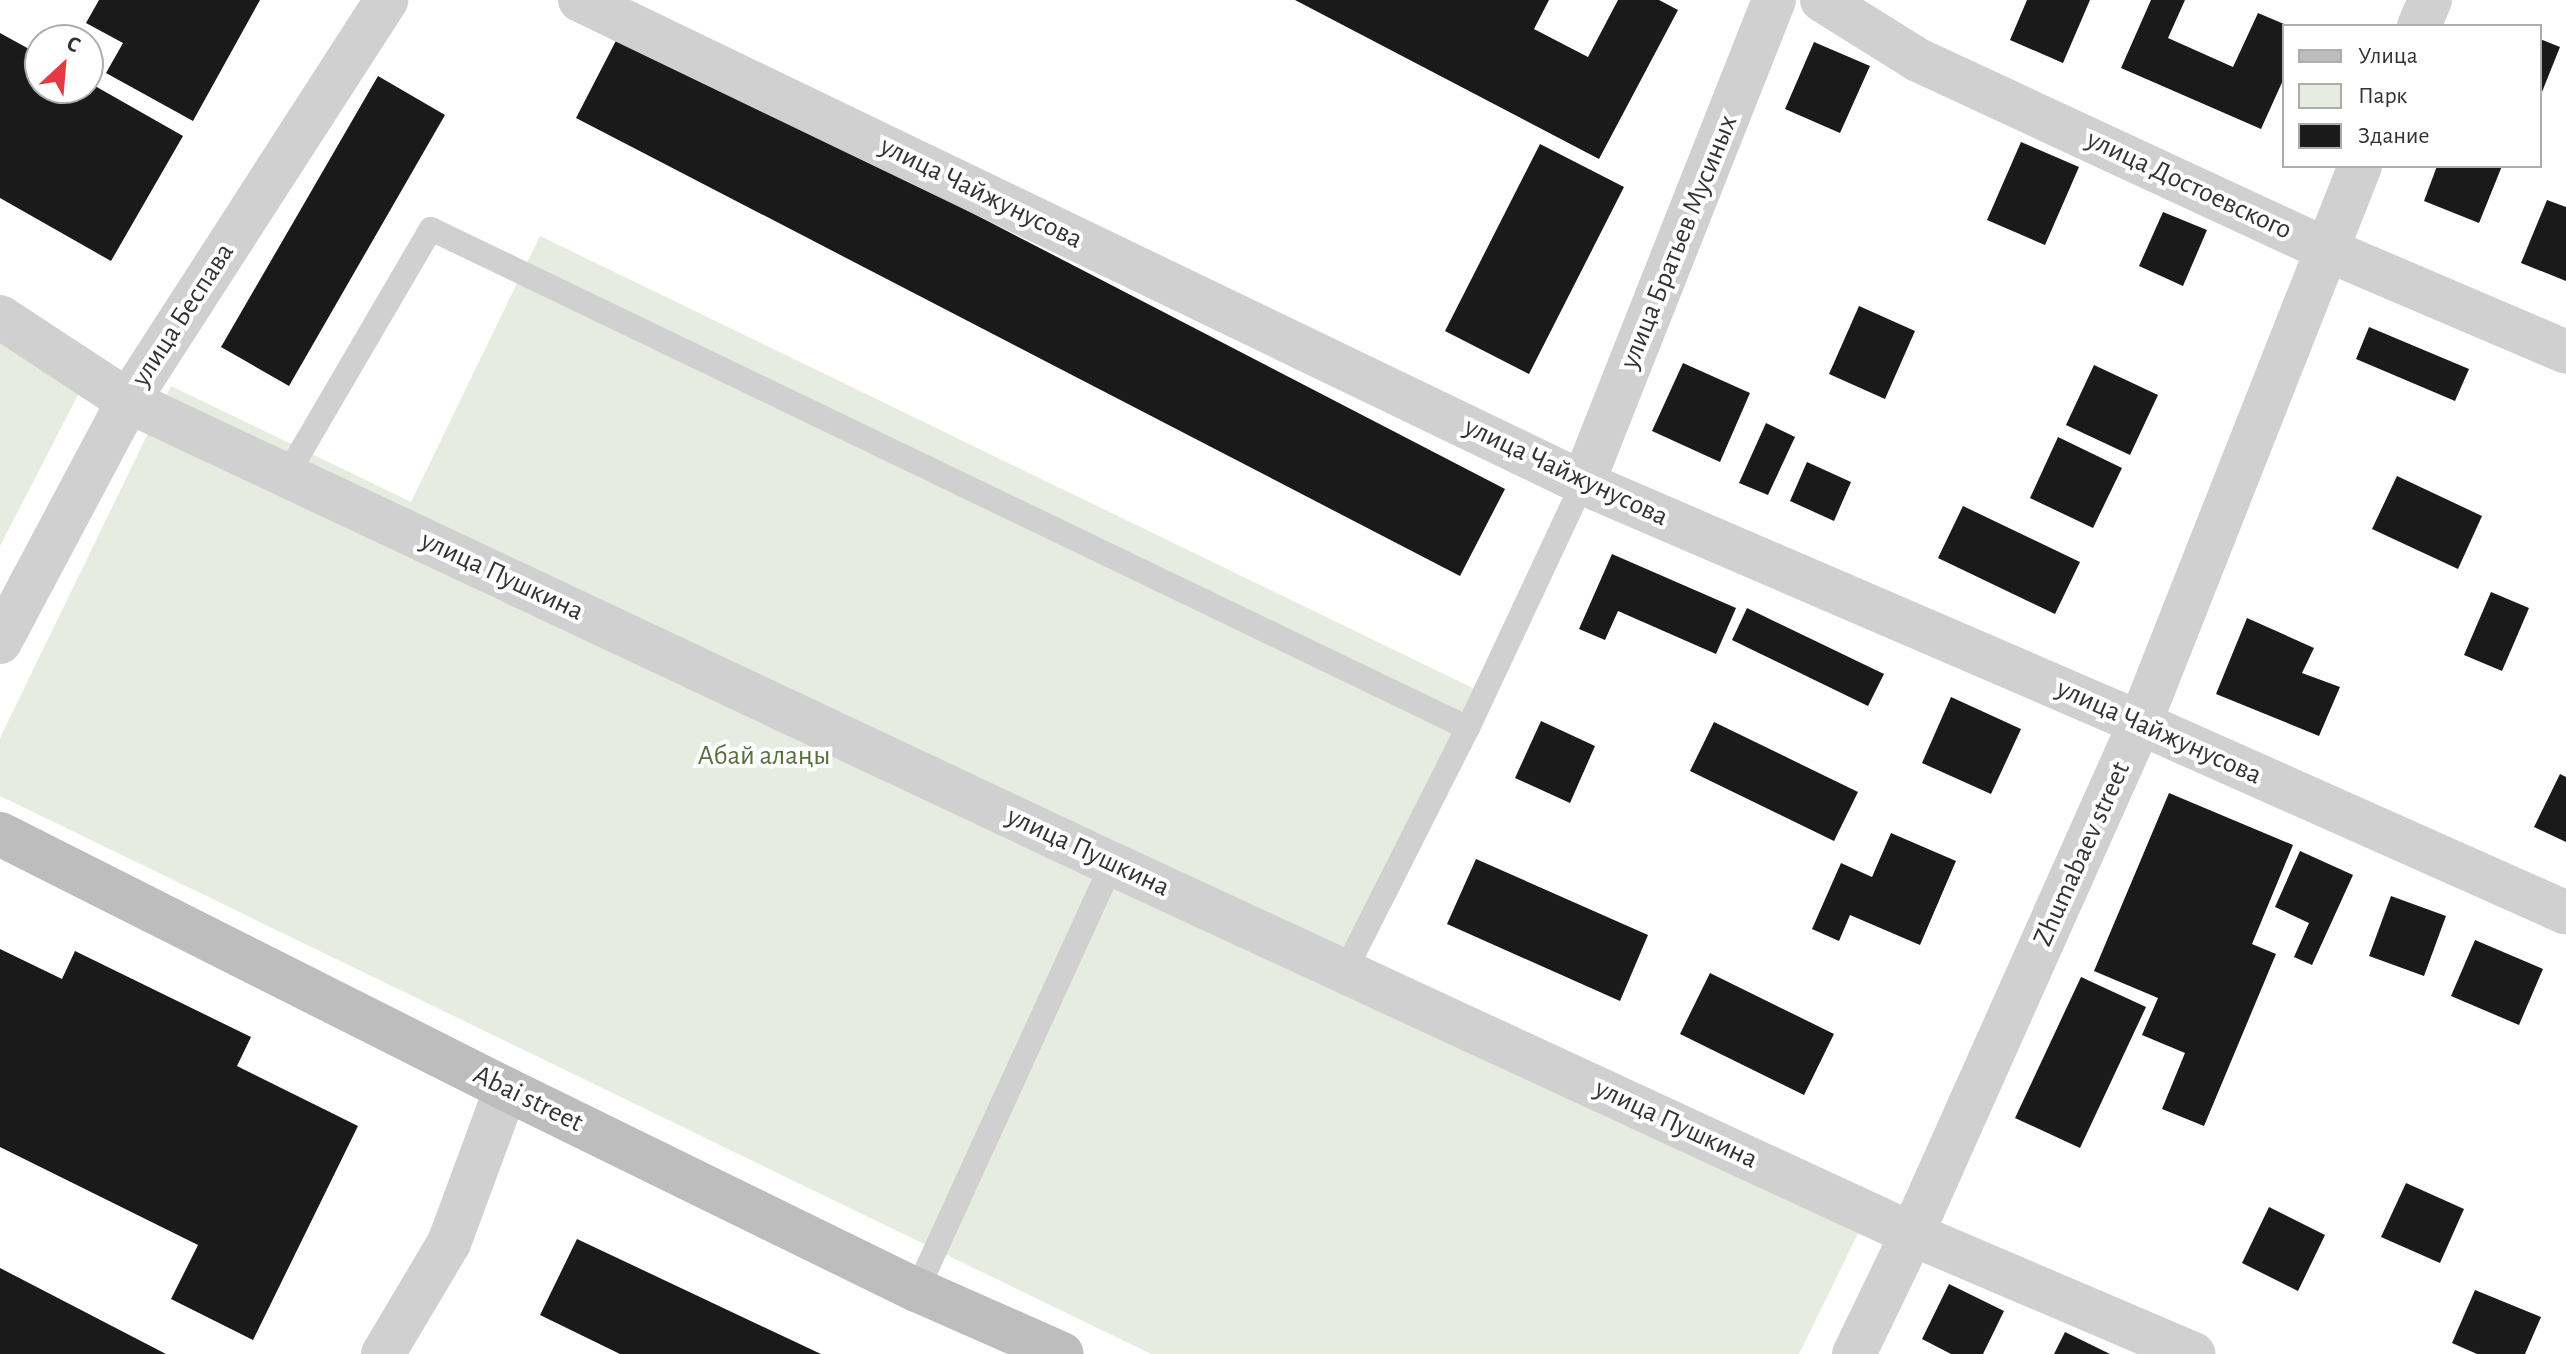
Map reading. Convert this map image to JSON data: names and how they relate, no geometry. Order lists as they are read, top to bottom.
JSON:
{
  "streets": {
    "main road": ["Abai street"],
    "street": [
      "улица Достоевского",
      "улица Чайжунусова",
      "улица Братьев Мусиных",
      "улица Беспава",
      "улица Пушкина",
      "Zhumabaev street"
    ]
  },
  "crossings": [
    ["улица Достоевского", "Zhumabaev street"],
    ["улица Чайжунусова", "улица Братьев Мусиных"],
    ["улица Чайжунусова", "Zhumabaev street"],
    ["улица Беспава", "улица Пушкина"],
    ["улица Пушкина", "Zhumabaev street"]
  ],
  "parks": ["Абай алаңы"],
  "legend": ["Улица", "Парк", "Здание"],
  "north": "top right"
}
